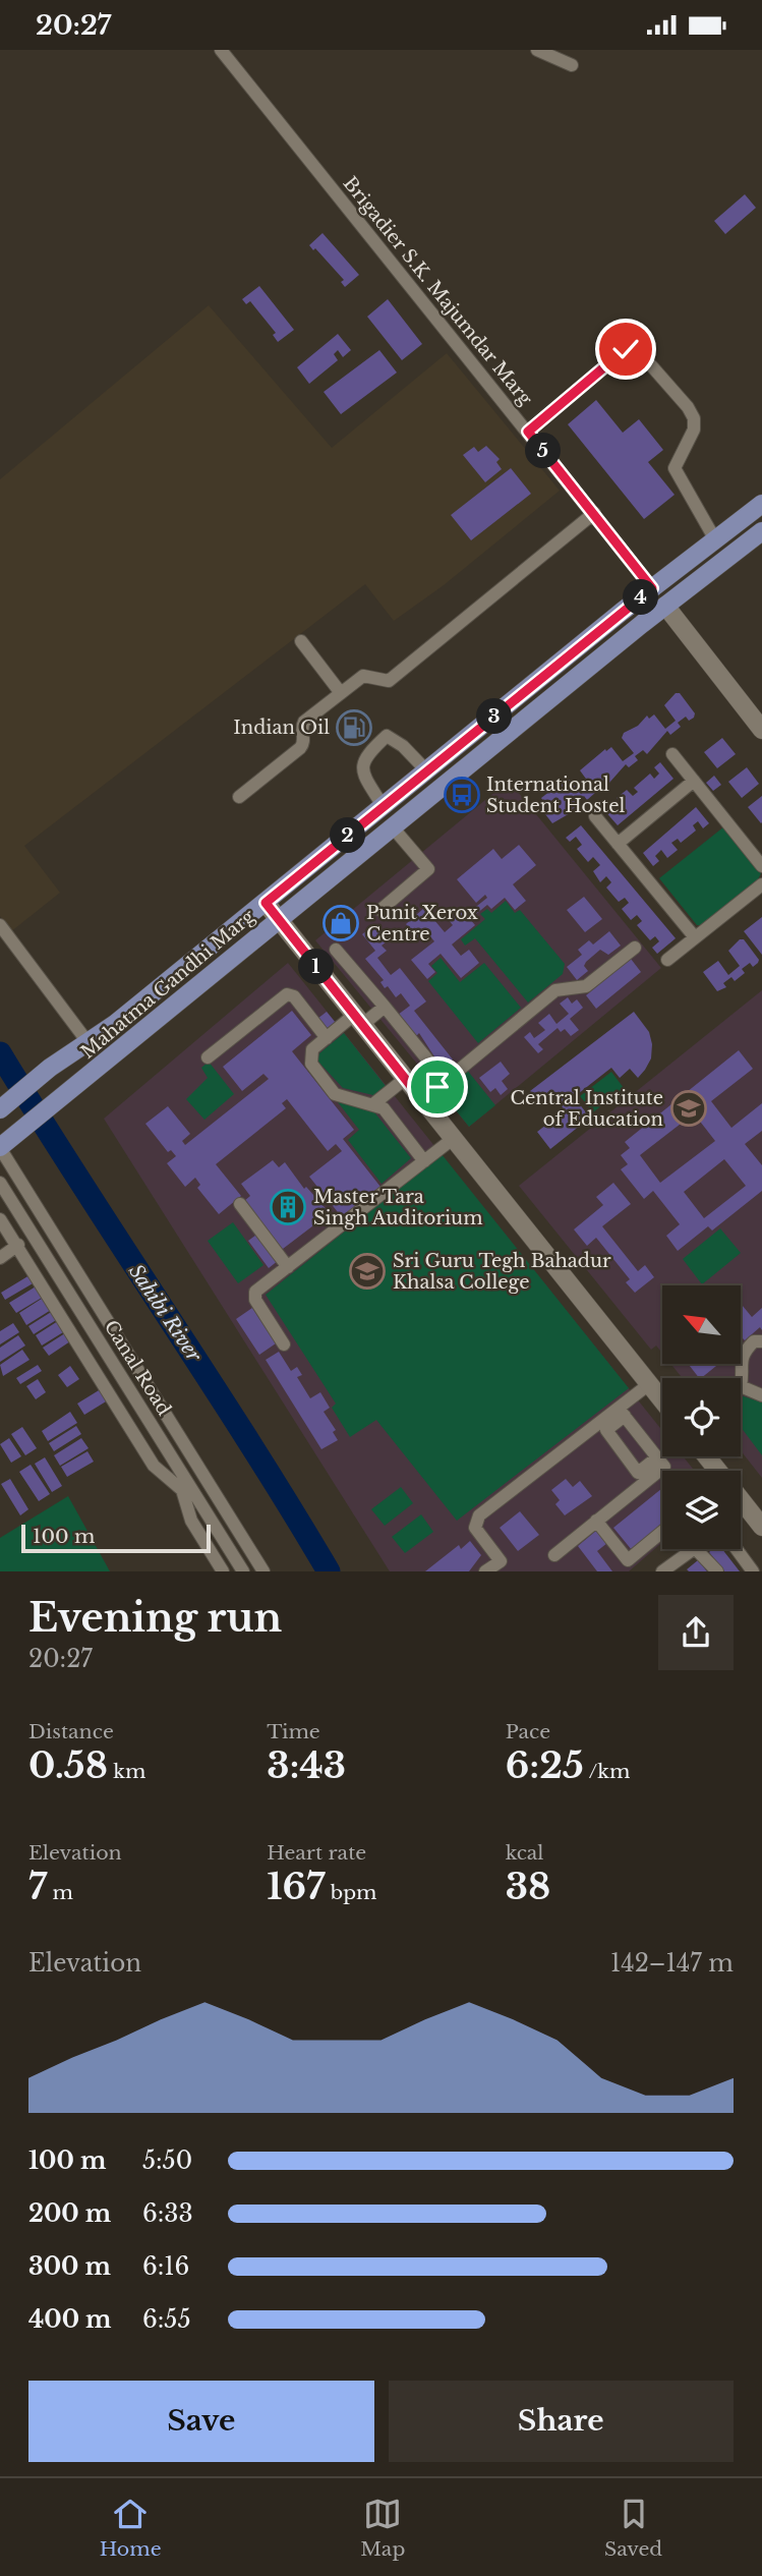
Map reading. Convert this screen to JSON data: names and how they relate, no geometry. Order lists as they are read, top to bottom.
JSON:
{
  "streets": {
    "main road": ["Mahatma Gandhi Marg"],
    "street": ["Brigadier S.K. Majumdar Marg", "Canal Road"]
  },
  "crossings": [
    ["Brigadier S.K. Majumdar Marg", "Mahatma Gandhi Marg"]
  ],
  "water": ["Sahibi River"],
  "places": {
    "fuel station": ["Indian Oil"],
    "bus stop": ["International Student Hostel"],
    "shop": ["Punit Xerox Centre"],
    "school or university": ["Central Institute of Education", "Sri Guru Tegh Bahadur Khalsa College"],
    "building": ["Master Tara Singh Auditorium"]
  },
  "scale_bar": "100 m",
  "north": "top left",
  "page": {
    "status": "20:27",
    "pins": [
      "5",
      "4",
      "3",
      "2",
      "1"
    ],
    "scale": "100 m",
    "heading": ["Evening run", "20:27"],
    "stats": [
      ["Distance", "0.58 km"],
      ["Time", "3:43"],
      ["Pace", "6:25 /km"],
      ["Elevation", "7 m"],
      ["Heart rate", "167 bpm"],
      ["kcal", "38"]
    ],
    "chart": ["Elevation", "142–147 m"],
    "list": [
      {
        "name": "100 m",
        "note": "5:50"
      },
      {
        "name": "200 m",
        "note": "6:33"
      },
      {
        "name": "300 m",
        "note": "6:16"
      },
      {
        "name": "400 m",
        "note": "6:55"
      }
    ],
    "buttons": ["Save", "Share"],
    "tabs": ["Home", "Map", "Saved"]
  }
}
